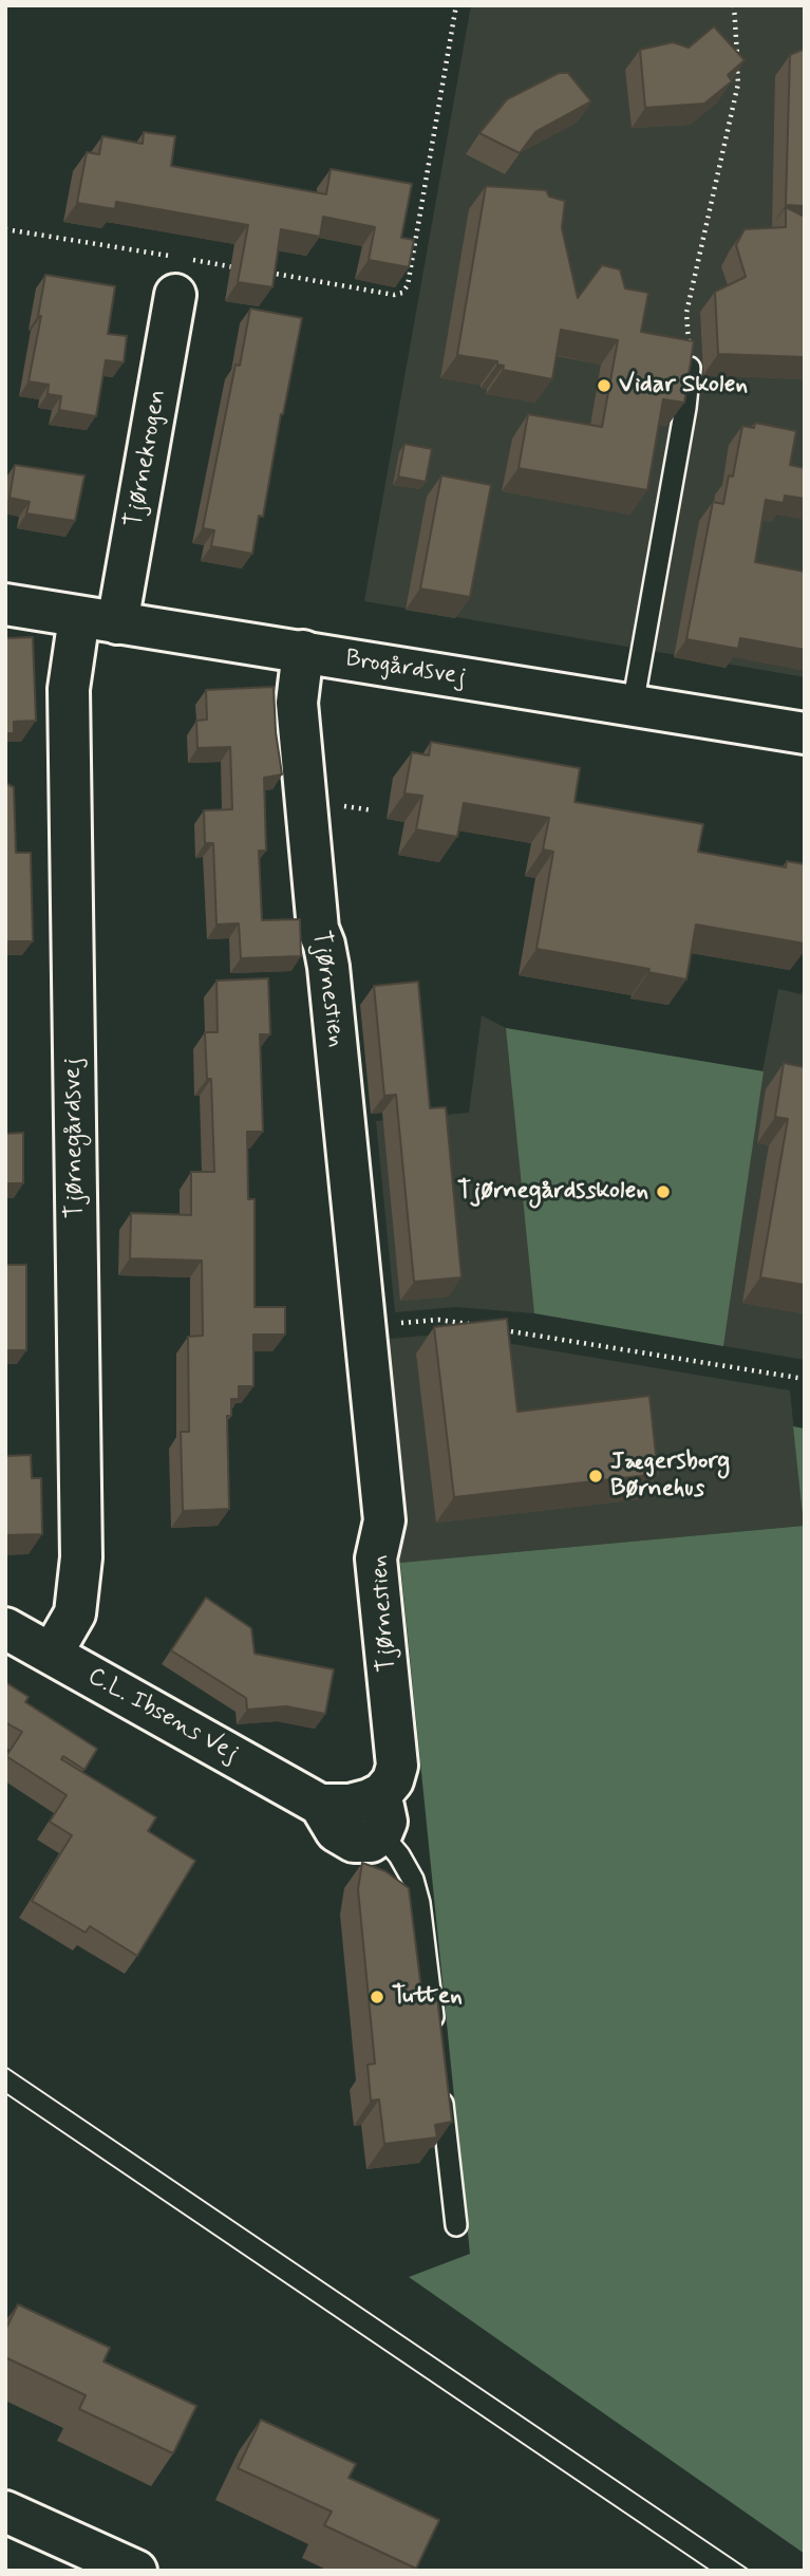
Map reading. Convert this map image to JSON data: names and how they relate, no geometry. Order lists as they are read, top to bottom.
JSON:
{
  "streets": {
    "street": [
      "Tjørnekrogen",
      "Brogårdsvej",
      "Tjørnestien",
      "Tjørnegårdsvej",
      "C.L. Ibsens Vej"
    ]
  },
  "crossings": [
    ["Tjørnekrogen", "Brogårdsvej"],
    ["Tjørnekrogen", "Tjørnegårdsvej"],
    ["Brogårdsvej", "Tjørnestien"],
    ["Brogårdsvej", "Tjørnegårdsvej"],
    ["Tjørnestien", "C.L. Ibsens Vej"],
    ["Tjørnegårdsvej", "C.L. Ibsens Vej"]
  ],
  "places": [
    "Vidar Skolen",
    "Tjørnegårdsskolen",
    "Jægersborg Børnehus",
    "Tutten"
  ]
}
